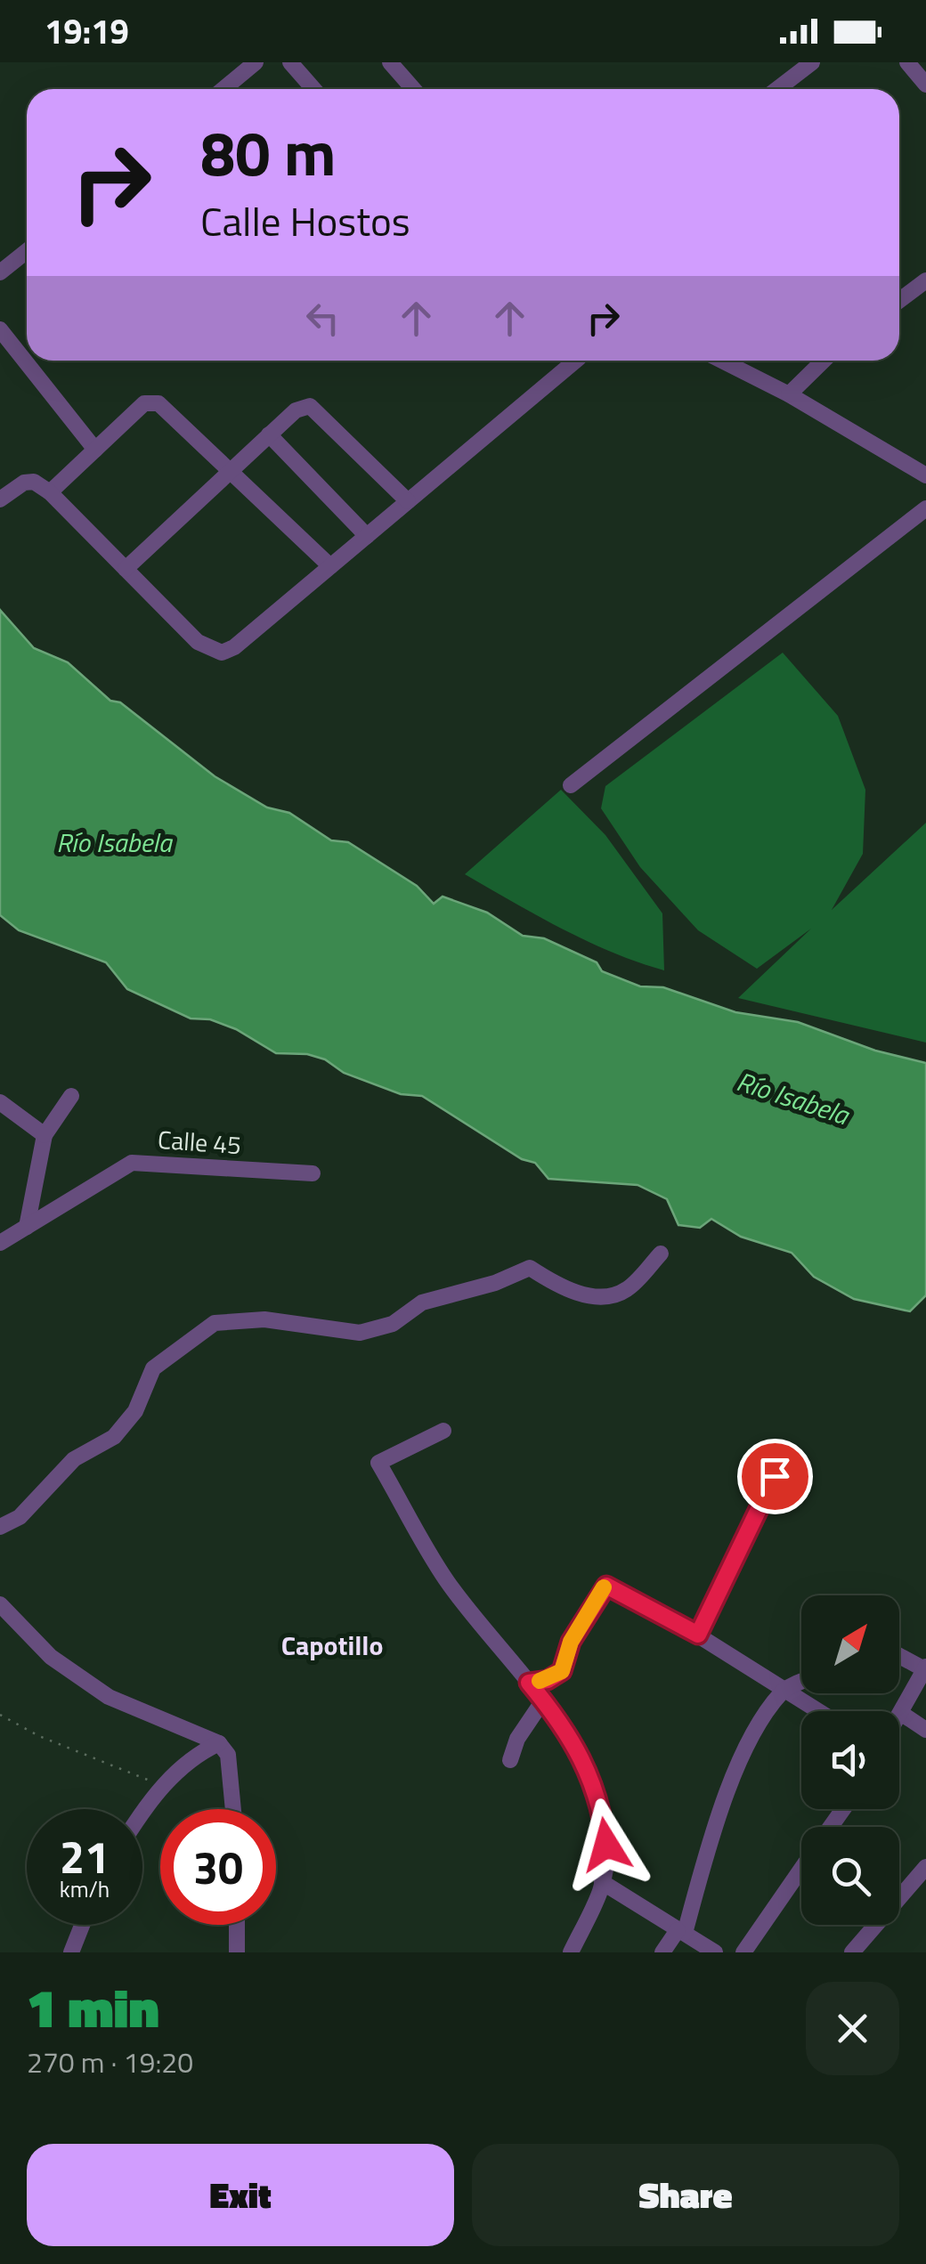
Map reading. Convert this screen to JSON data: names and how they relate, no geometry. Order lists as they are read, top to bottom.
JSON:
{
  "streets": {
    "street": ["Calle 45"]
  },
  "districts": ["Capotillo"],
  "water": ["Río Isabela"],
  "north": "top right",
  "page": {
    "status": "19:19",
    "turn": ["80 m", "Calle Hostos"],
    "speed": "21 km/h",
    "limit": "30",
    "heading": ["1 min", "270 m · 19:20"],
    "buttons": ["Exit", "Share"]
  }
}
